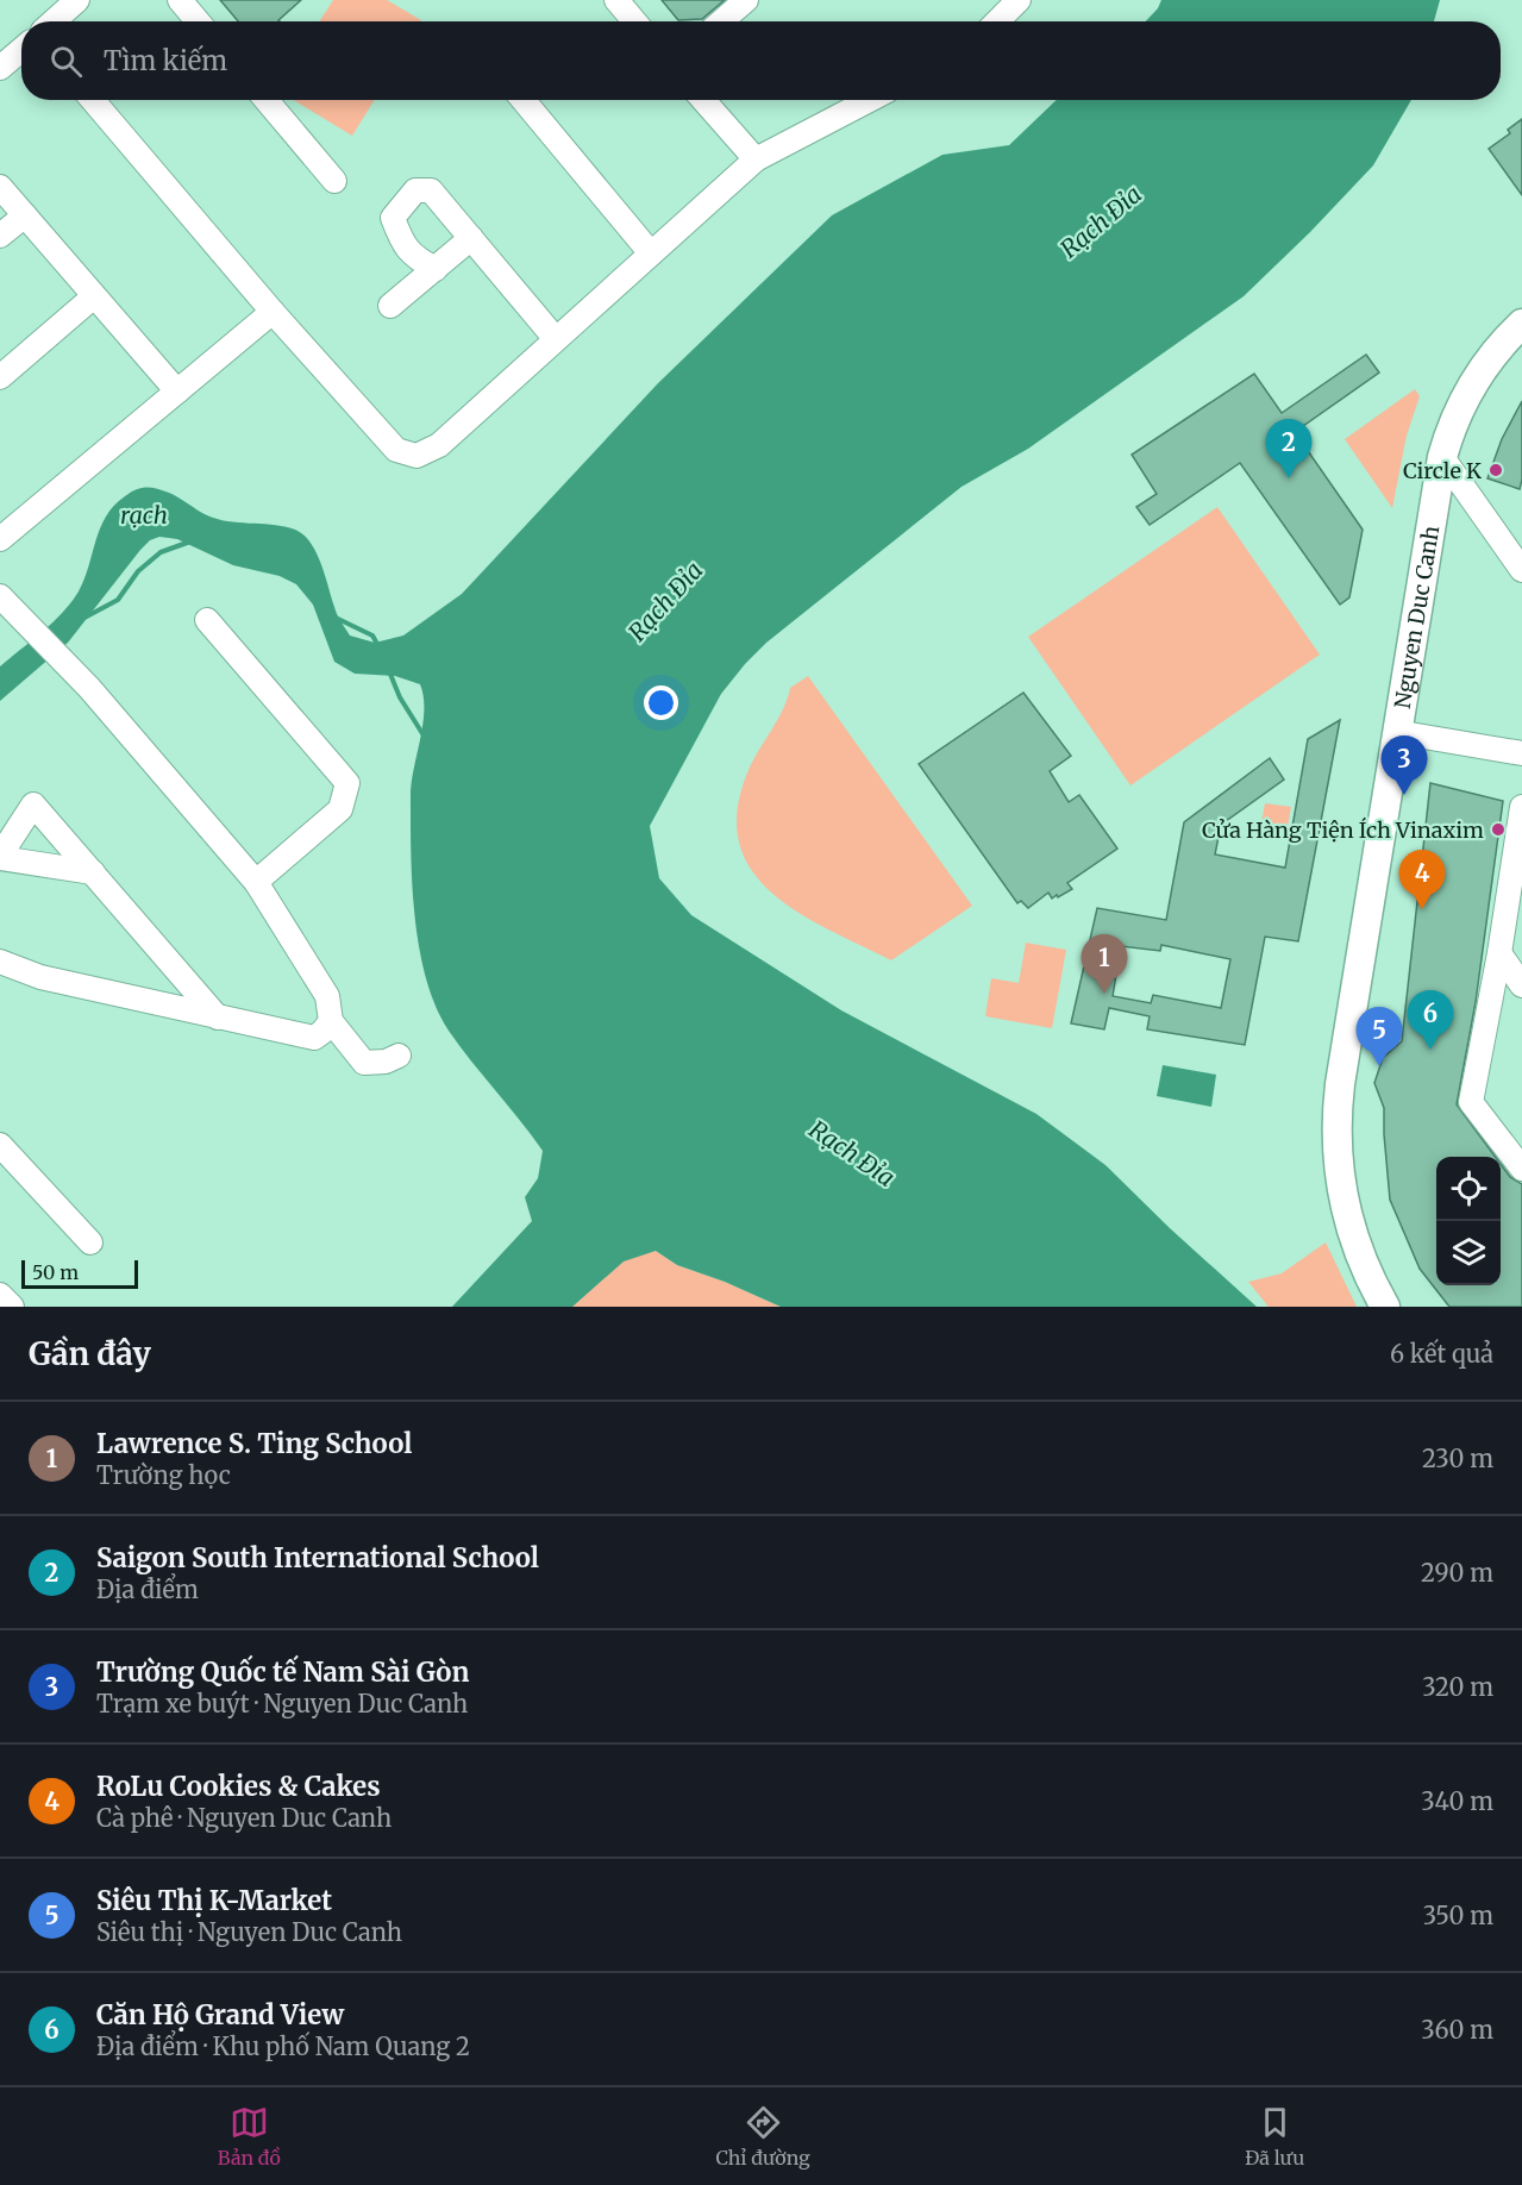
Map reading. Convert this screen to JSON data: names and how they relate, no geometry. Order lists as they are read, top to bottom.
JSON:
{
  "streets": {
    "main road": ["Nguyen Duc Canh"]
  },
  "water": ["Rạch Đỉa", "rạch"],
  "places": ["Circle K", "Cửa Hàng Tiện Ích Vinaxim"],
  "scale_bar": "50 m",
  "page": {
    "search": "Tìm kiếm",
    "pins": [
      "2",
      "3",
      "4",
      "1",
      "6",
      "5"
    ],
    "scale": "50 m",
    "heading": ["Gần đây", "6 kết quả"],
    "list": [
      {
        "mark": "1",
        "name": "Lawrence S. Ting School",
        "note": "Trường học",
        "value": "230 m"
      },
      {
        "mark": "2",
        "name": "Saigon South International School",
        "note": "Địa điểm",
        "value": "290 m"
      },
      {
        "mark": "3",
        "name": "Trường Quốc tế Nam Sài Gòn",
        "note": "Trạm xe buýt · Nguyen Duc Canh",
        "value": "320 m"
      },
      {
        "mark": "4",
        "name": "RoLu Cookies & Cakes",
        "note": "Cà phê · Nguyen Duc Canh",
        "value": "340 m"
      },
      {
        "mark": "5",
        "name": "Siêu Thị K-Market",
        "note": "Siêu thị · Nguyen Duc Canh",
        "value": "350 m"
      },
      {
        "mark": "6",
        "name": "Căn Hộ Grand View",
        "note": "Địa điểm · Khu phố Nam Quang 2",
        "value": "360 m"
      }
    ],
    "nav": ["Bản đồ", "Chỉ đường", "Đã lưu"]
  }
}
